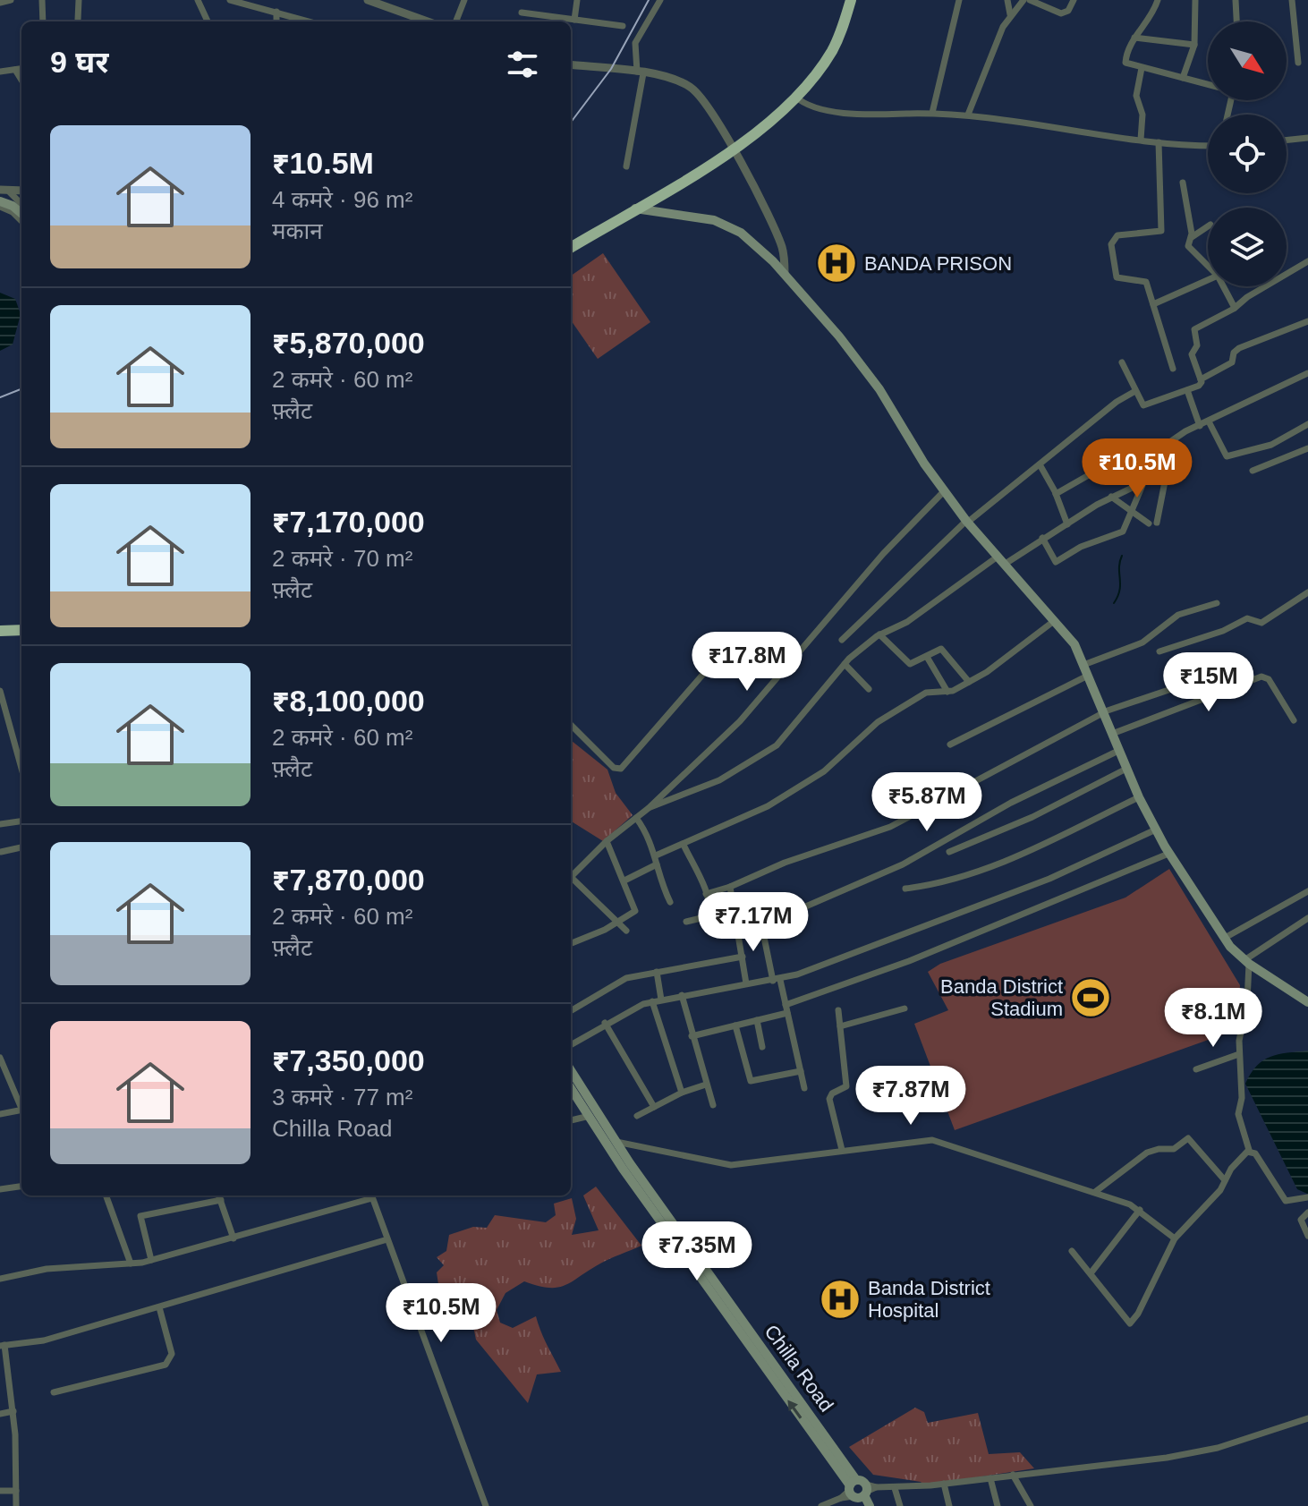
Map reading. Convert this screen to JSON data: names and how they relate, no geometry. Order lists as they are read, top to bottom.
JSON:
{
  "streets": {
    "main road": ["Chilla Road"]
  },
  "places": {
    "hospital": ["BANDA PRISON", "Banda District Hospital"],
    "sports": ["Banda District Stadium"]
  },
  "north": "bottom right",
  "page": {
    "heading": "9 घर",
    "list": [
      {
        "name": "₹10.5M",
        "note": "4 कमरे · 96 m² · मकान"
      },
      {
        "name": "₹5,870,000",
        "note": "2 कमरे · 60 m² · फ़्लैट"
      },
      {
        "name": "₹7,170,000",
        "note": "2 कमरे · 70 m² · फ़्लैट"
      },
      {
        "name": "₹8,100,000",
        "note": "2 कमरे · 60 m² · फ़्लैट"
      },
      {
        "name": "₹7,870,000",
        "note": "2 कमरे · 60 m² · फ़्लैट"
      },
      {
        "name": "₹7,350,000",
        "note": "3 कमरे · 77 m² · Chilla Road"
      }
    ],
    "price": [
      "₹10.5M",
      "₹17.8M",
      "₹15M",
      "₹5.87M",
      "₹7.17M",
      "₹8.1M",
      "₹7.87M",
      "₹7.35M",
      "₹10.5M"
    ]
  }
}
